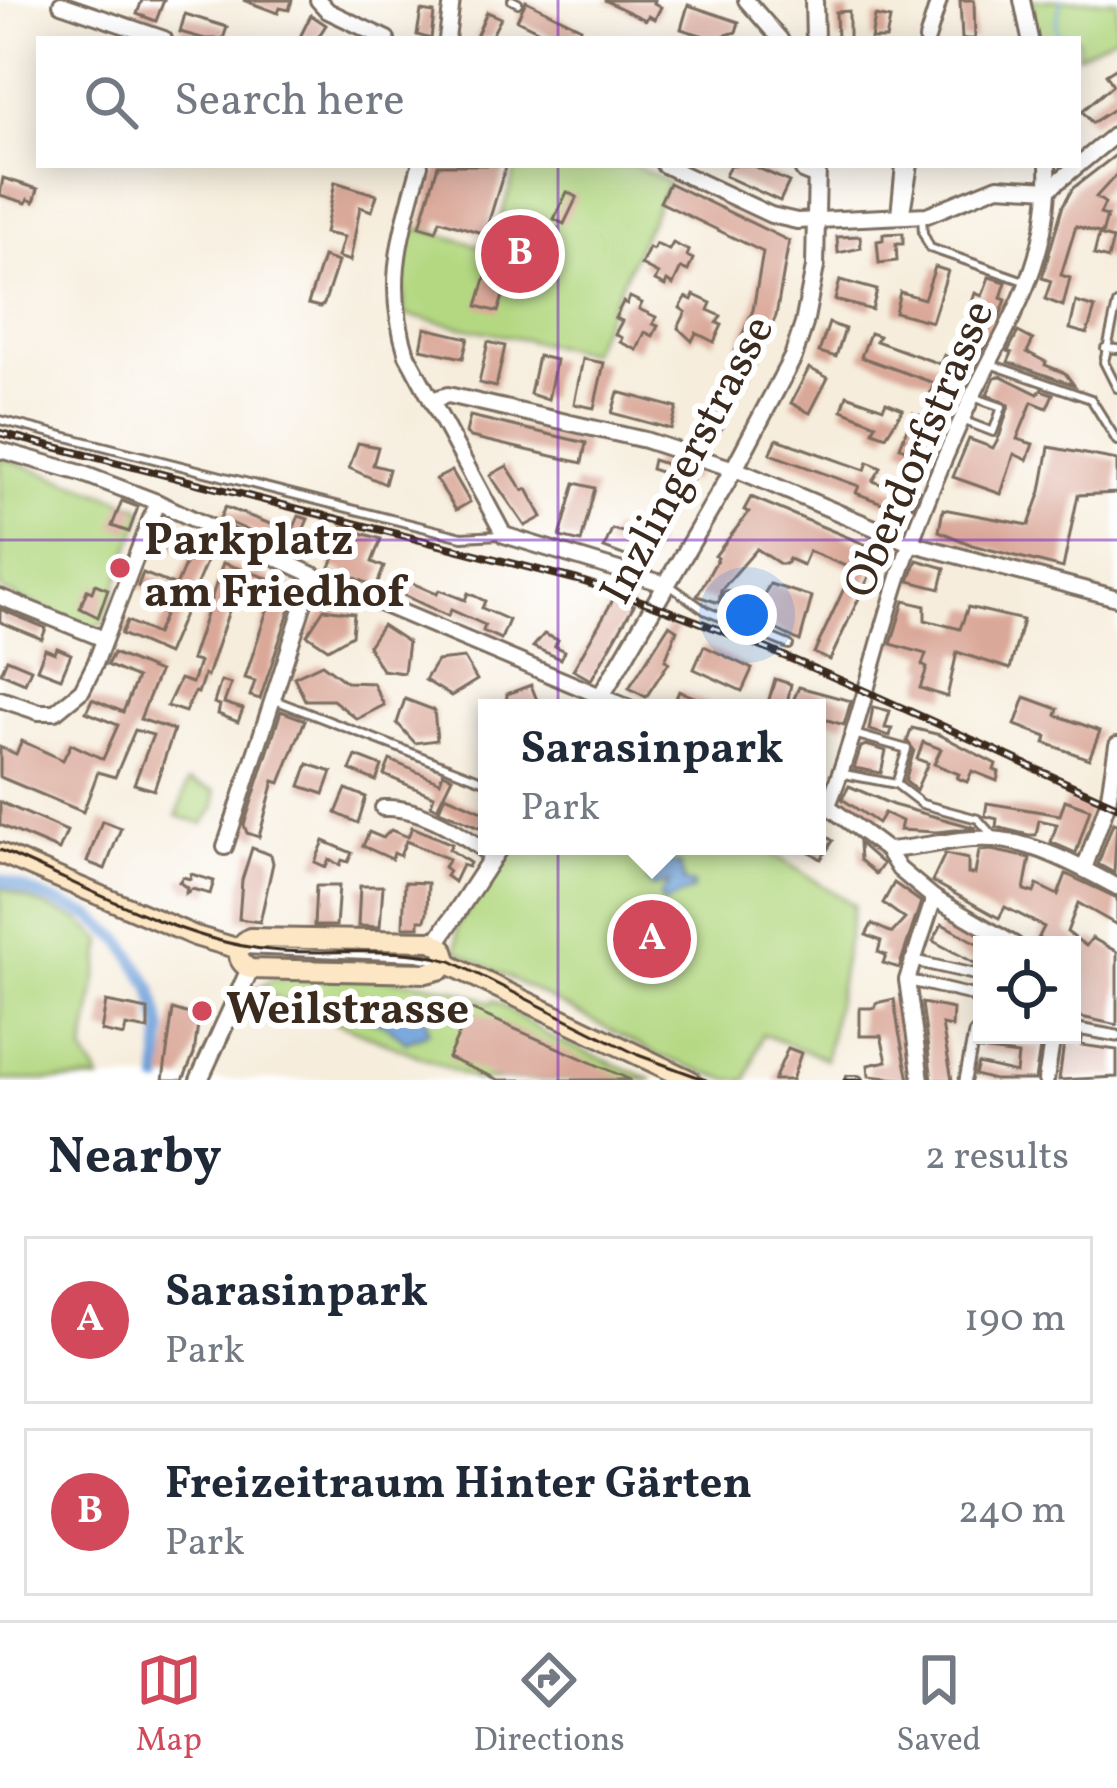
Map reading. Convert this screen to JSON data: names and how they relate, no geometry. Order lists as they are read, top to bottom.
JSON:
{
  "streets": {
    "street": ["Oberdorfstrasse", "Inzlingerstrasse"]
  },
  "places": ["Parkplatz am Friedhof", "Weilstrasse"],
  "page": {
    "search": "Search here",
    "pins": ["B", "A"],
    "popup": ["Sarasinpark", "Park"],
    "heading": ["Nearby", "2 results"],
    "list": [
      {
        "mark": "A",
        "name": "Sarasinpark",
        "note": "Park",
        "value": "190 m"
      },
      {
        "mark": "B",
        "name": "Freizeitraum Hinter Gärten",
        "note": "Park",
        "value": "240 m"
      }
    ],
    "nav": ["Map", "Directions", "Saved"]
  }
}
